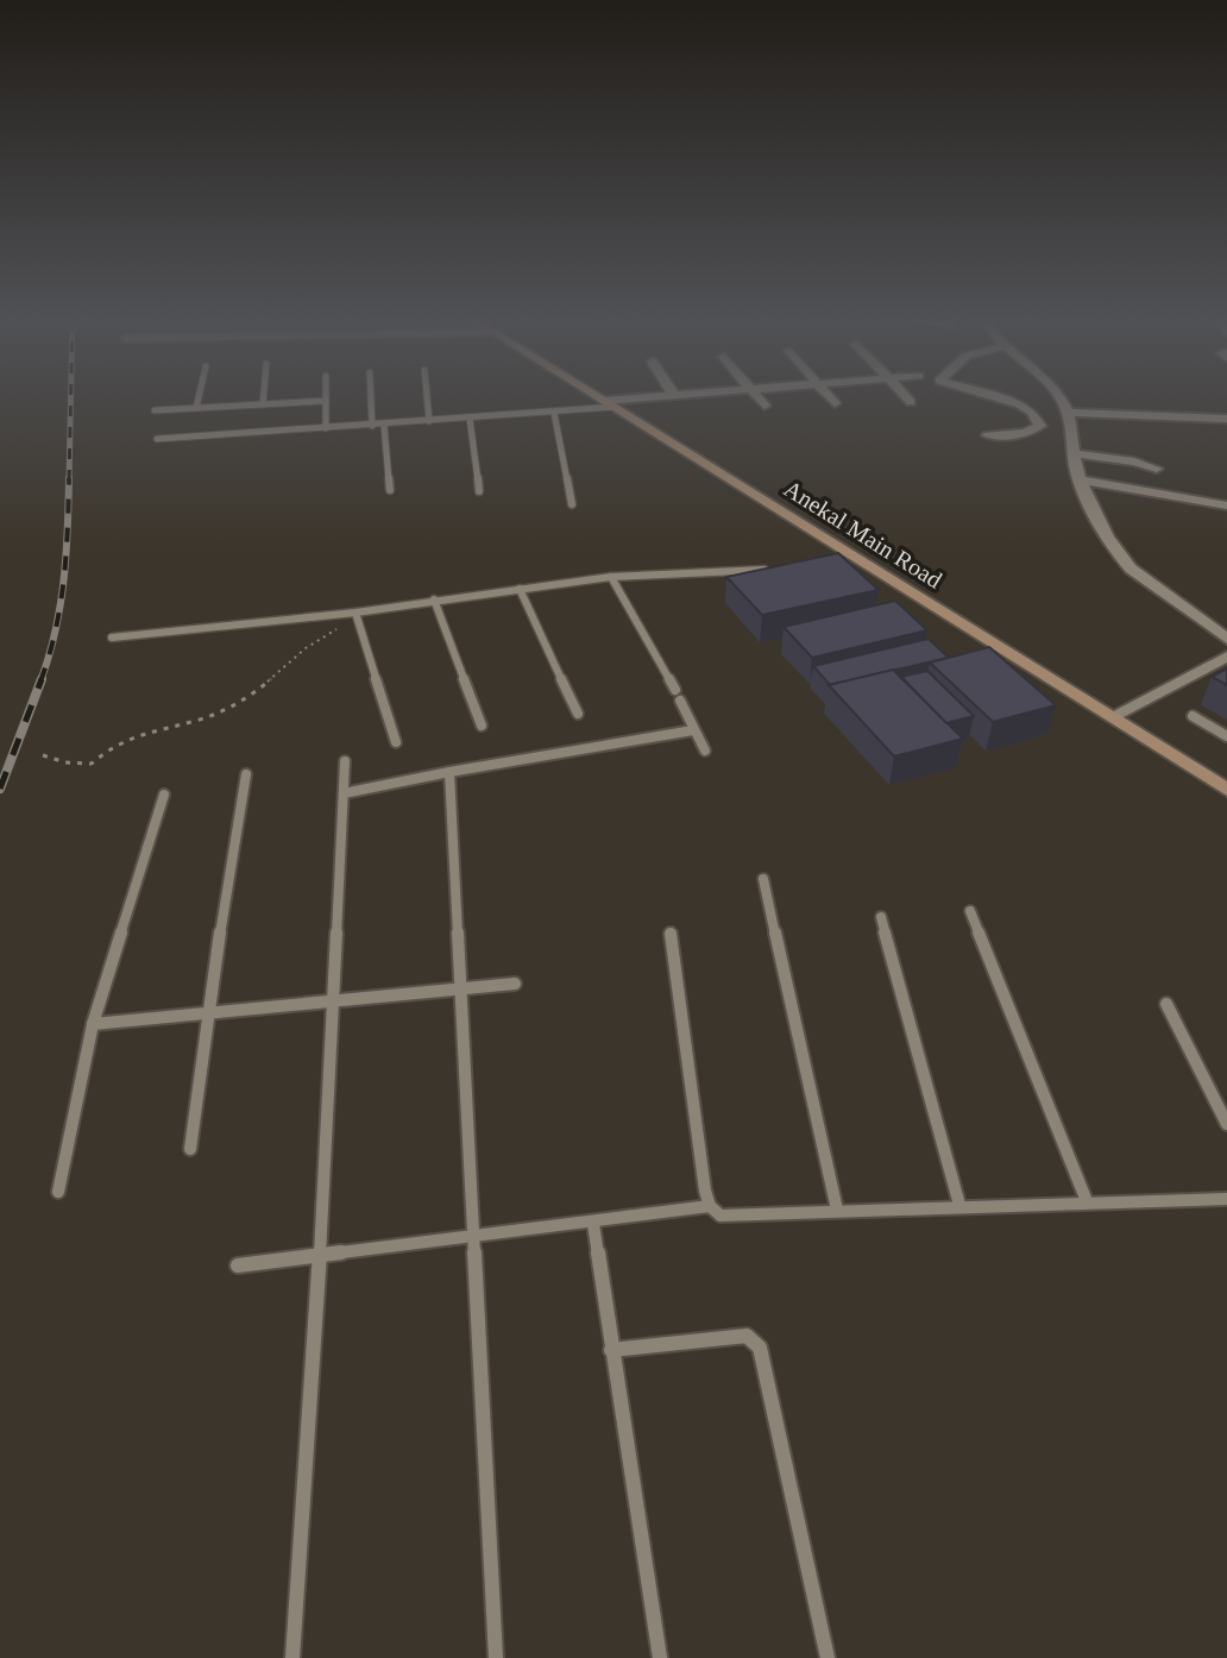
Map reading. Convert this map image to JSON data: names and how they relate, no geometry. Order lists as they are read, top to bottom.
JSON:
{
  "streets": {
    "main road": ["Anekal Main Road"]
  }
}
